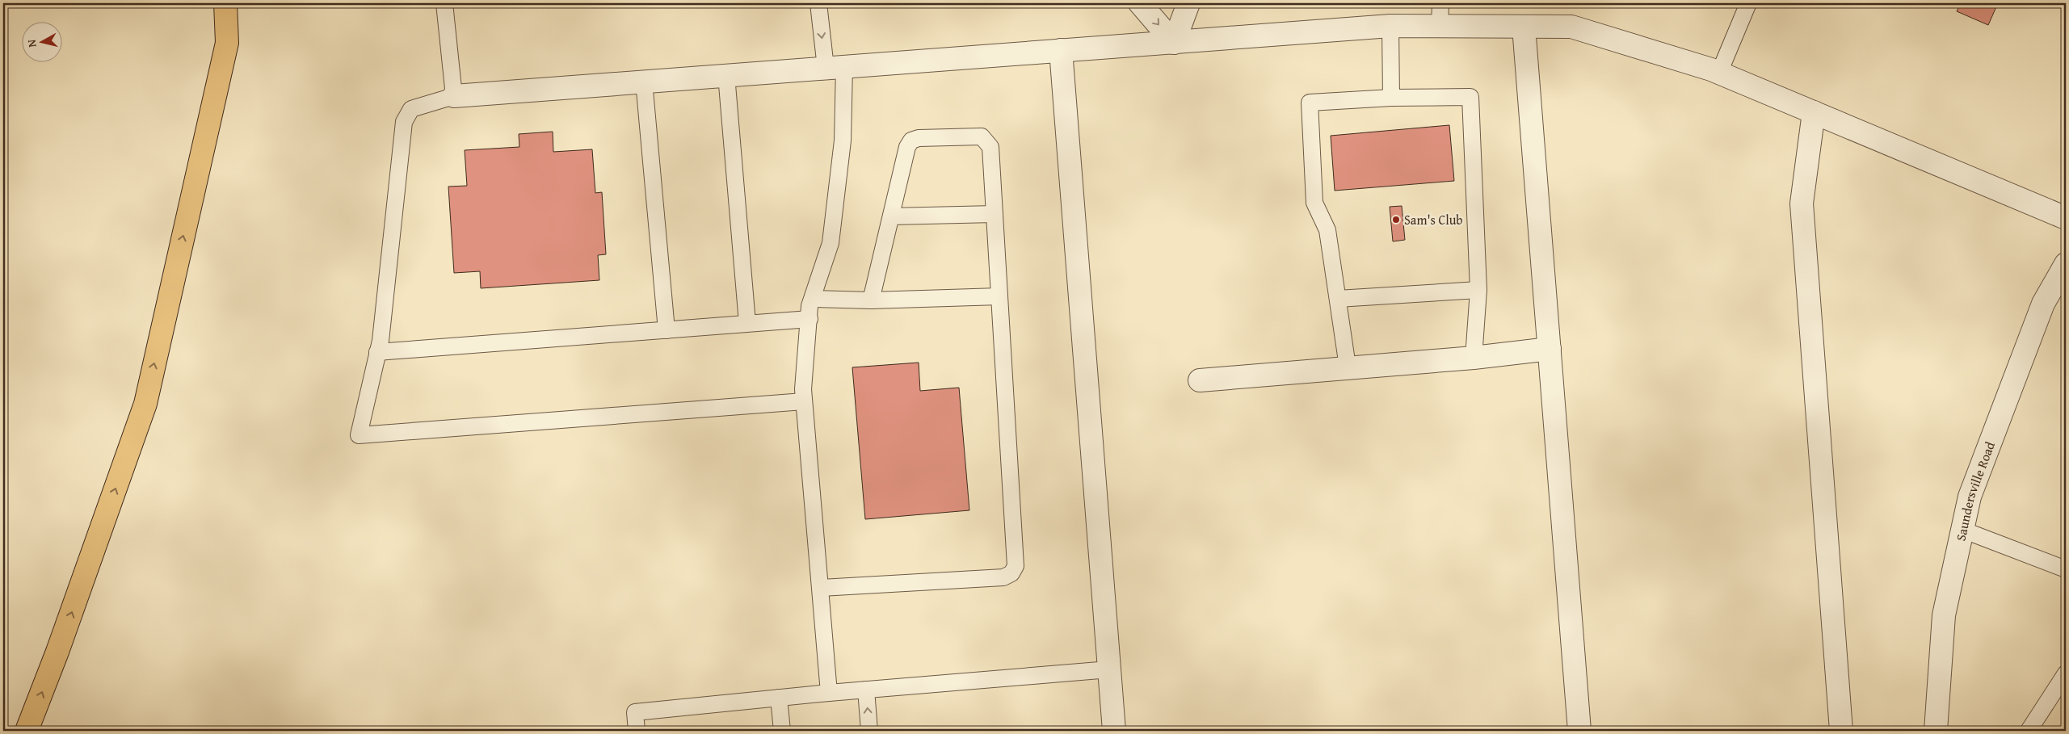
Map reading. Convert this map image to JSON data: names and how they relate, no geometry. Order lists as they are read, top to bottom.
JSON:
{
  "streets": {
    "street": ["Saundersville Road"]
  },
  "places": ["Sam's Club"],
  "north": "left"
}
